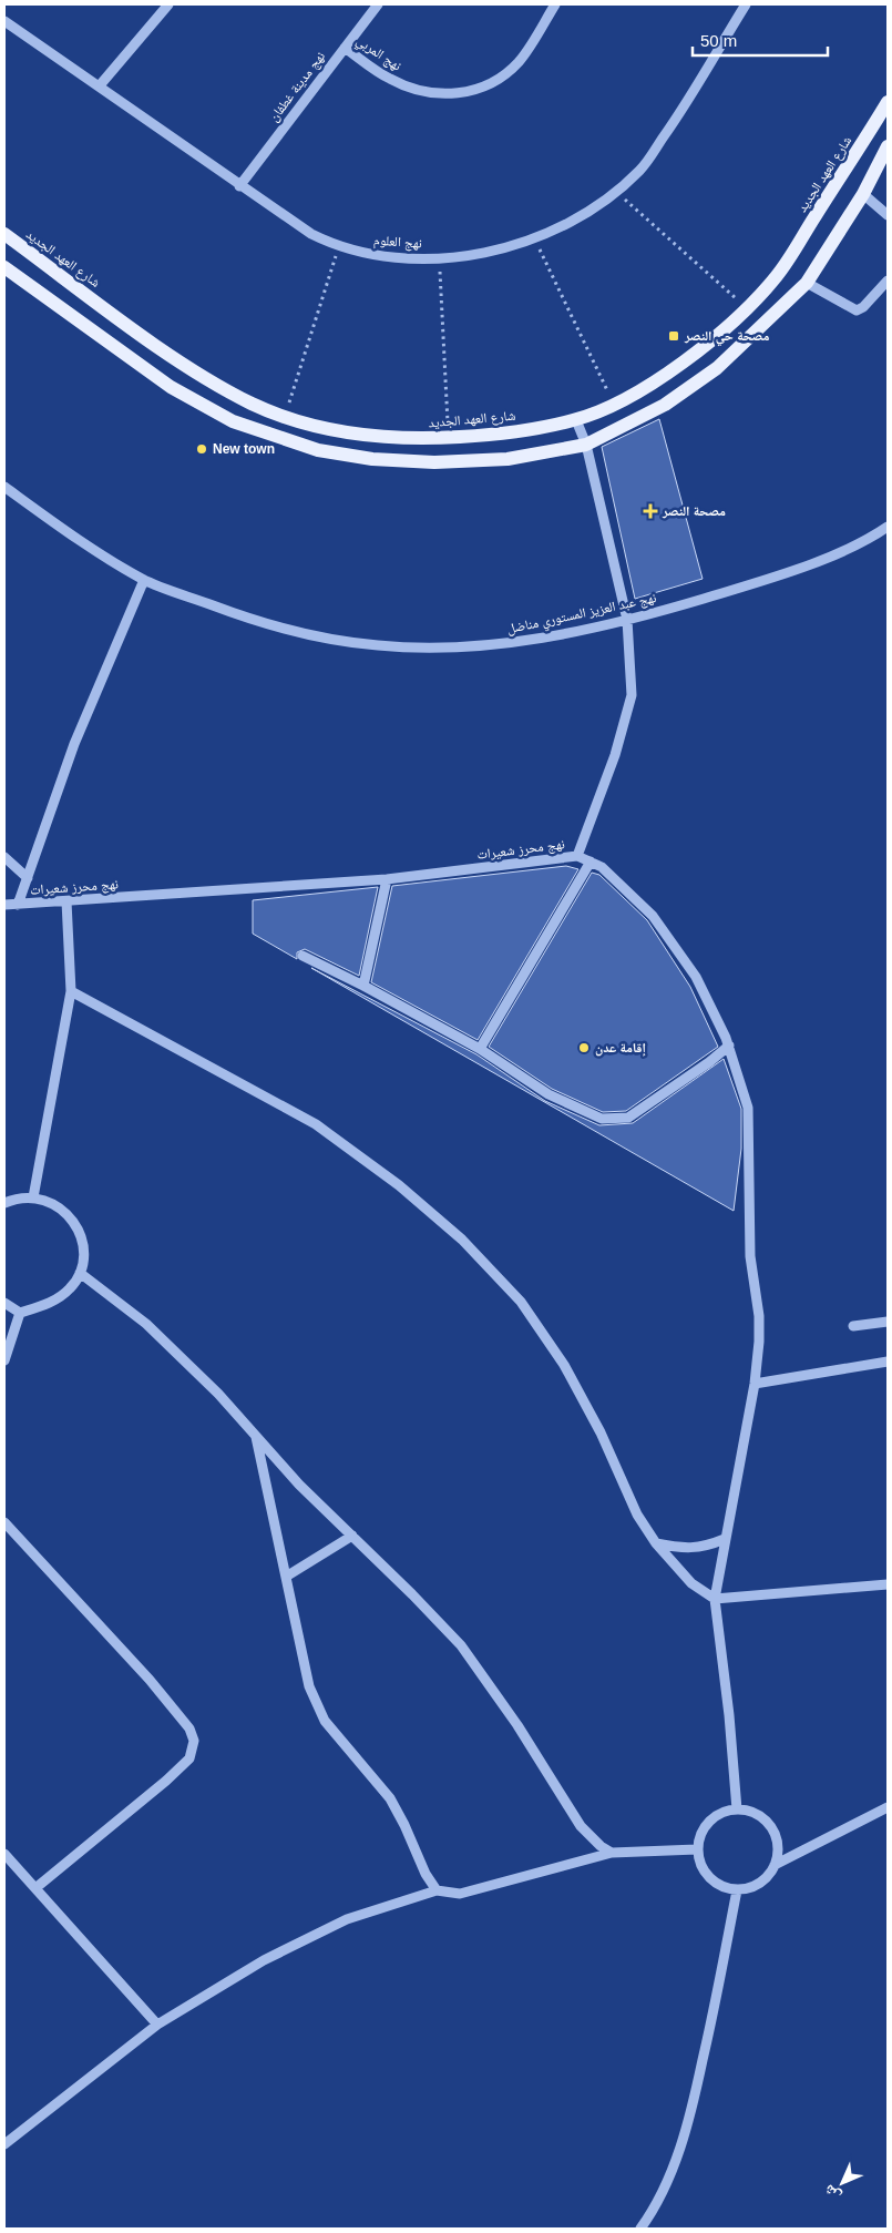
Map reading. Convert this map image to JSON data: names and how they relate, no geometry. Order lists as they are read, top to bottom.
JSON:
{
  "streets": {
    "main road": ["شارع العهد الجديد"],
    "street": [
      "نهج المربي",
      "نهج مدينة غطفان",
      "نهج العلوم",
      "نهج عبد العزيز المستوري مناضل",
      "نهج محرز شعيرات"
    ]
  },
  "crossings": [
    ["نهج المربي", "نهج مدينة غطفان"],
    ["نهج مدينة غطفان", "نهج العلوم"],
    ["شارع العهد الجديد", "نهج محرز شعيرات"],
    ["نهج عبد العزيز المستوري مناضل", "نهج محرز شعيرات"]
  ],
  "places": {
    "transit": ["مصحة حي النصر"],
    "other": ["New town", "إقامة عدن"],
    "health": ["مصحة النصر"]
  },
  "scale_bar": "50 m",
  "north": "bottom left"
}
